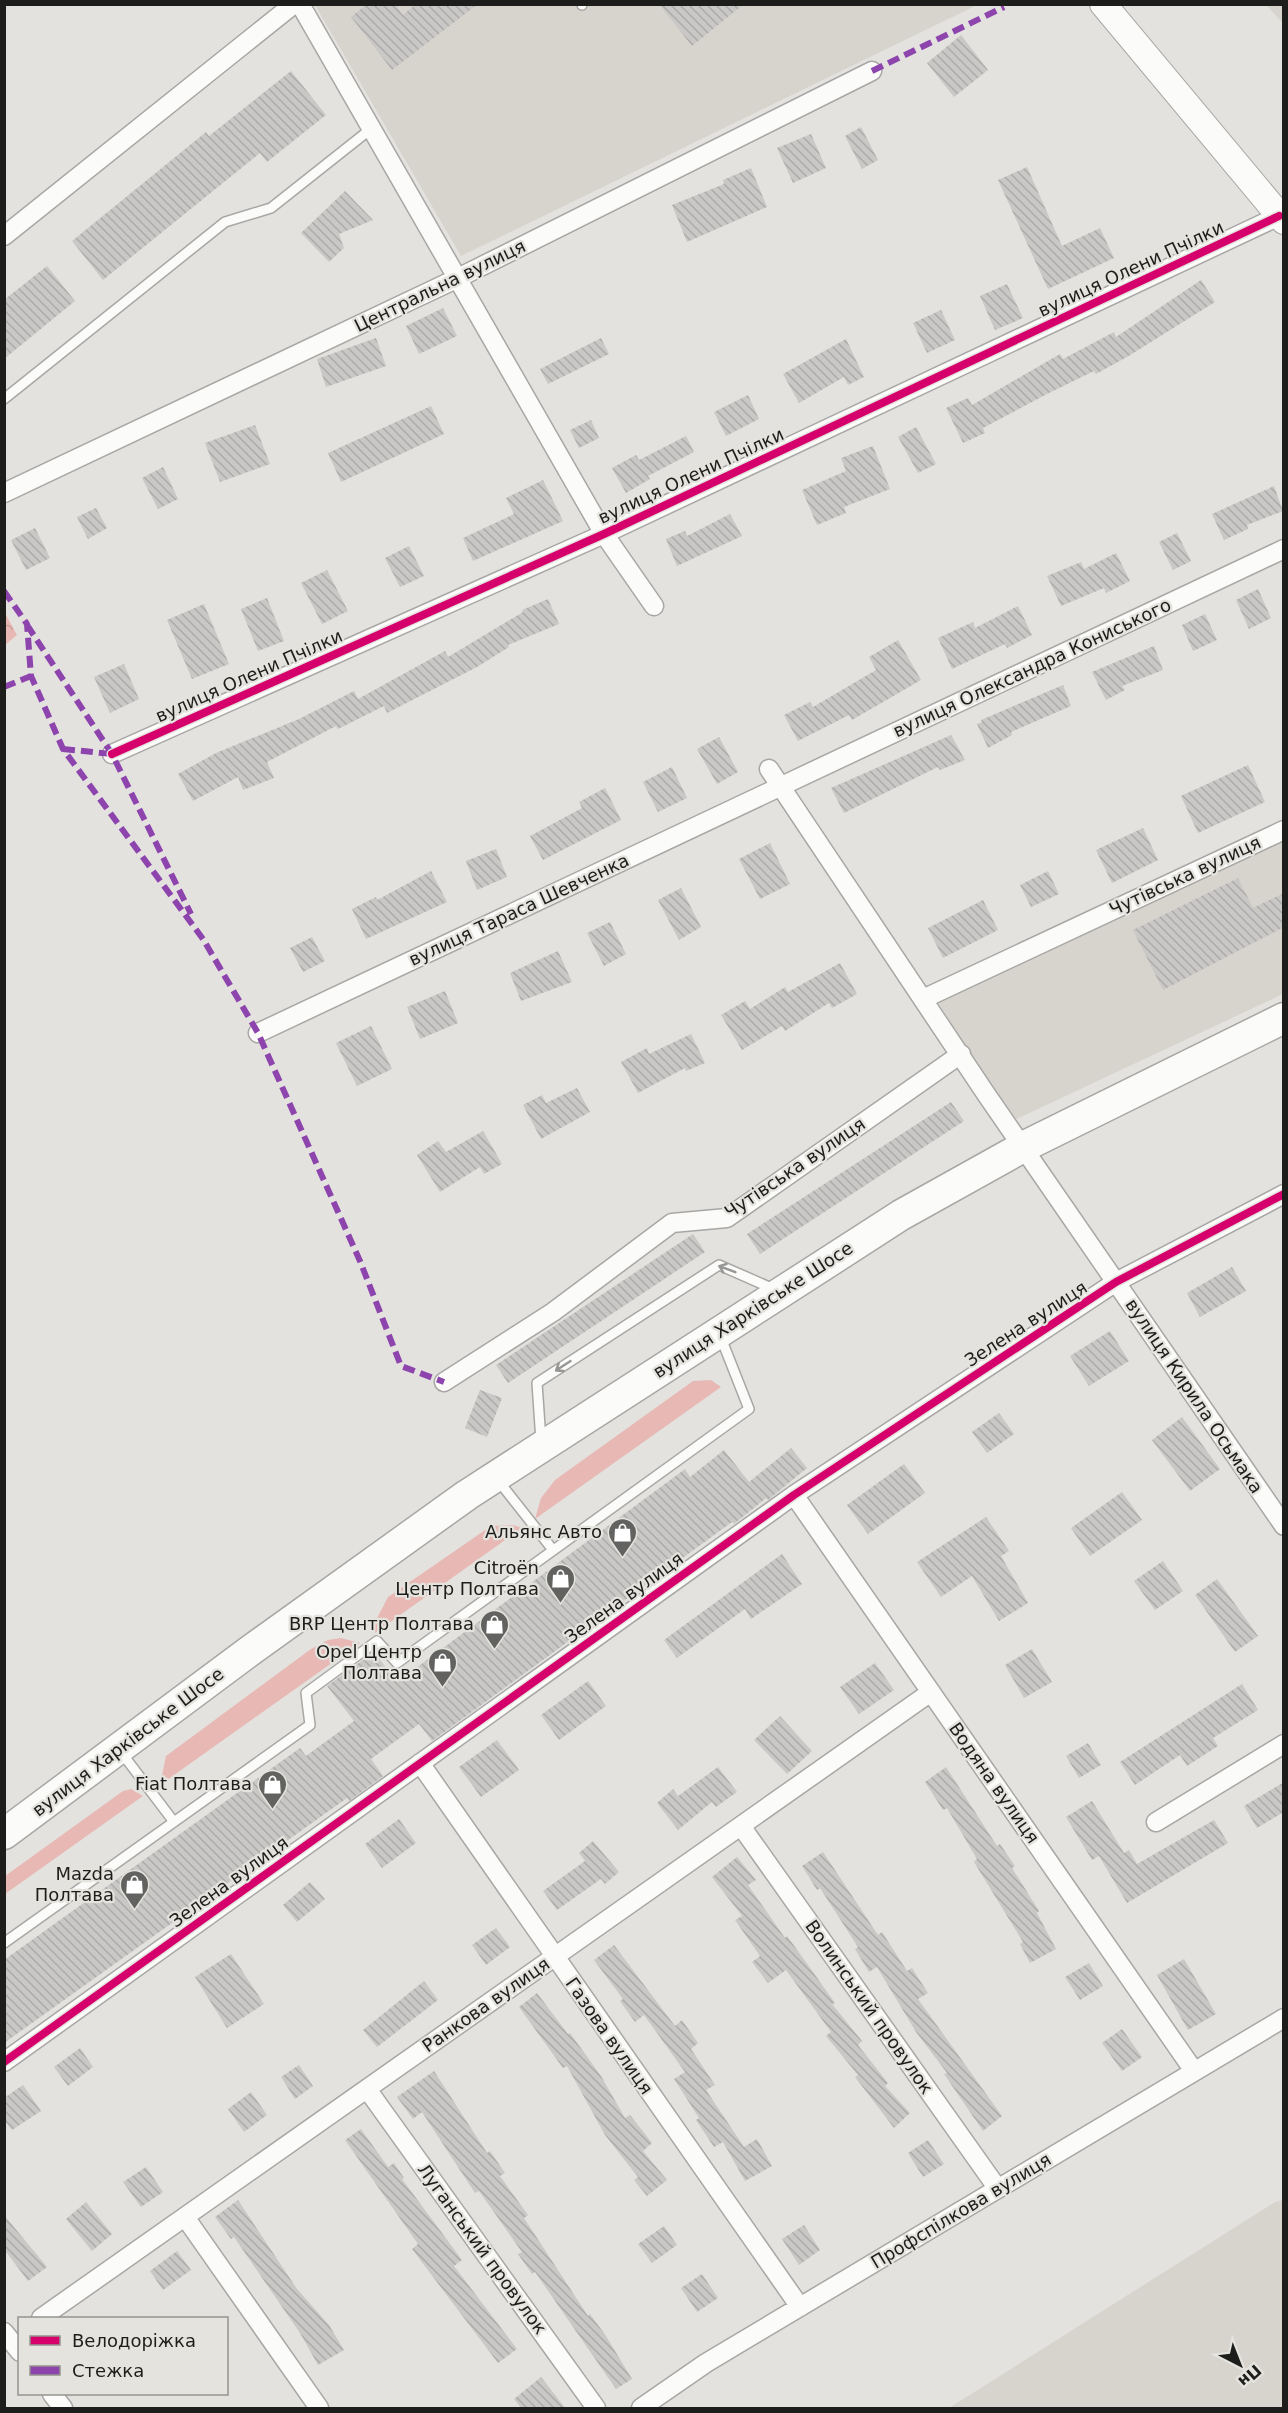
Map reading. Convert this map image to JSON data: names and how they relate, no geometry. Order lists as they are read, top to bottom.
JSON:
{
  "streets": {
    "highway": ["вулиця Харківське Шосе"],
    "street": [
      "вулиця Олени Пчілки",
      "Центральна вулиця",
      "вулиця Олександра Кониського",
      "Чутівська вулиця",
      "вулиця Тараса Шевченка",
      "Зелена вулиця",
      "вулиця Кирила Осьмака",
      "Водяна вулиця",
      "Ранкова вулиця",
      "Волинський провулок",
      "Газова вулиця",
      "Профспілкова вулиця",
      "Луганський провулок"
    ]
  },
  "crossings": [
    ["вулиця Олександра Кониського", "вулиця Тараса Шевченка"],
    ["вулиця Олександра Кониського", "вулиця Кирила Осьмака"],
    ["Чутівська вулиця", "вулиця Кирила Осьмака"],
    ["вулиця Тараса Шевченка", "вулиця Кирила Осьмака"],
    ["вулиця Харківське Шосе", "вулиця Кирила Осьмака"],
    ["Зелена вулиця", "вулиця Кирила Осьмака"],
    ["Зелена вулиця", "Водяна вулиця"],
    ["Зелена вулиця", "Газова вулиця"],
    ["Водяна вулиця", "Ранкова вулиця"],
    ["Водяна вулиця", "Профспілкова вулиця"],
    ["Ранкова вулиця", "Волинський провулок"],
    ["Ранкова вулиця", "Газова вулиця"],
    ["Ранкова вулиця", "Луганський провулок"],
    ["Волинський провулок", "Профспілкова вулиця"],
    ["Газова вулиця", "Профспілкова вулиця"]
  ],
  "places": {
    "shop": [
      "Альянс Авто",
      "Citroën Центр Полтава",
      "BRP Центр Полтава",
      "Opel Центр Полтава",
      "Fiat Полтава",
      "Mazda Полтава"
    ]
  },
  "legend": ["Велодоріжка", "Стежка"],
  "north": "bottom right"
}
